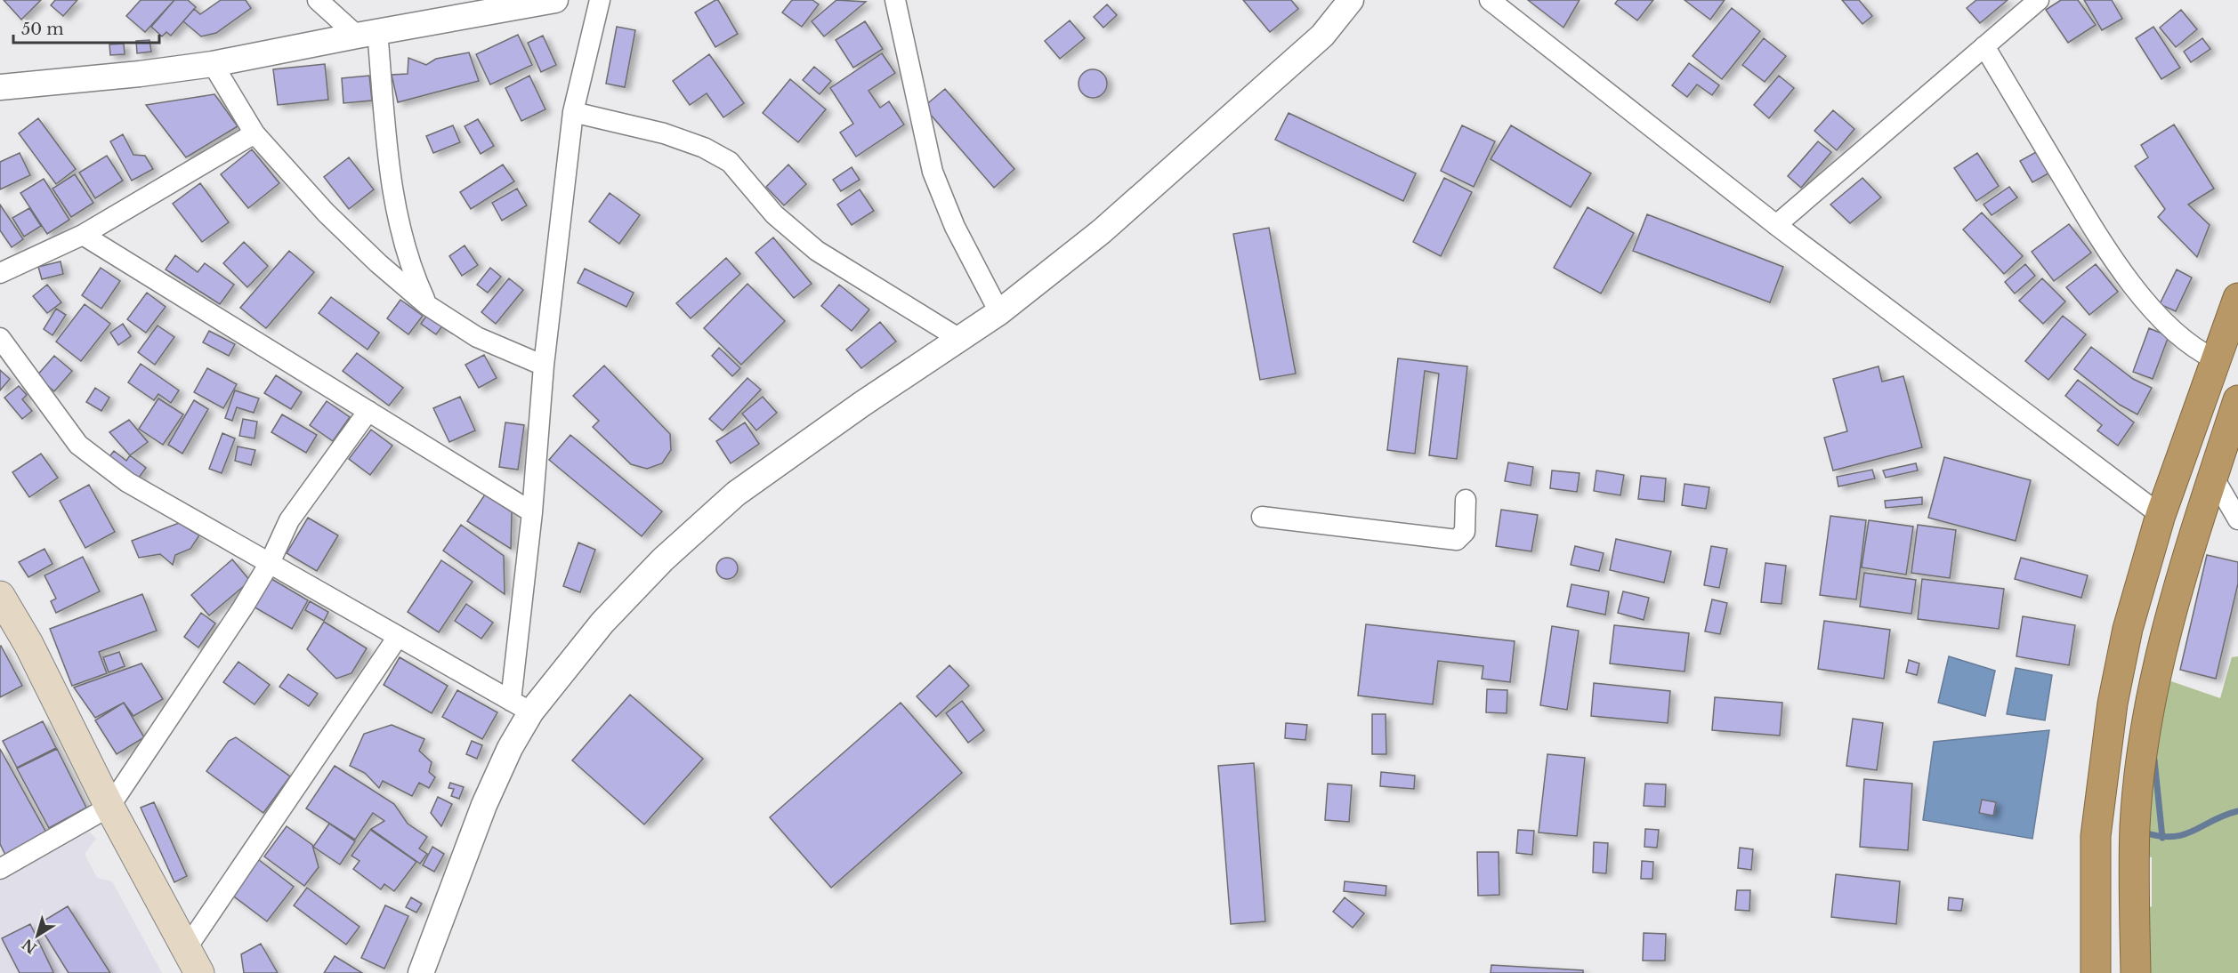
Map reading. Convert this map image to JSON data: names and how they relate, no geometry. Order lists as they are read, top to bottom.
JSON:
{
  "scale_bar": "50 m",
  "north": "bottom left"
}
